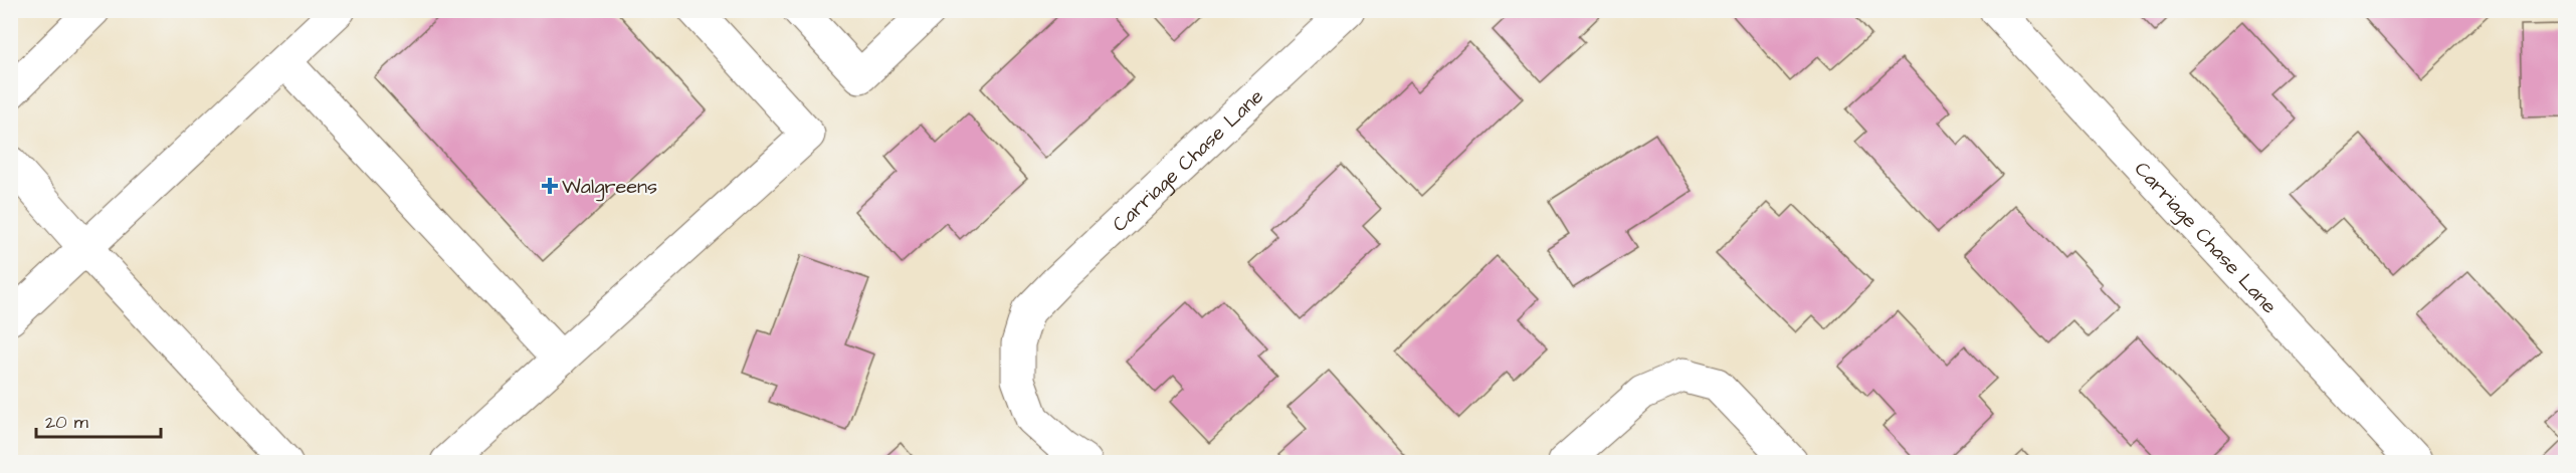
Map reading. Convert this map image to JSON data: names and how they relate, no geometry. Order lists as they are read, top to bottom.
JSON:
{
  "streets": {
    "street": ["Carriage Chase Lane"]
  },
  "places": {
    "health": ["Walgreens"]
  },
  "scale_bar": "20 m"
}
